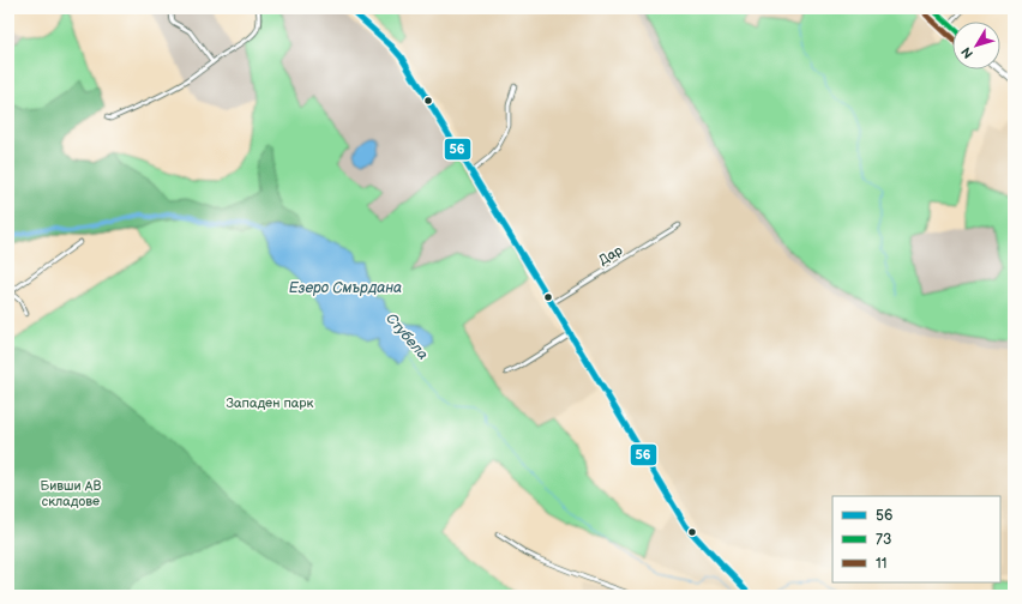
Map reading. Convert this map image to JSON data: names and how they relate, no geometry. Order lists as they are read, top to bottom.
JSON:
{
  "streets": {
    "street": ["Дар"]
  },
  "water": ["Езеро Смърдана", "Стубела"],
  "parks": ["Западен парк", "Бивши АВ складове"],
  "lines": ["transit line 56", "transit line 73", "transit line 11"],
  "legend": ["56", "73", "11"],
  "north": "bottom left"
}
